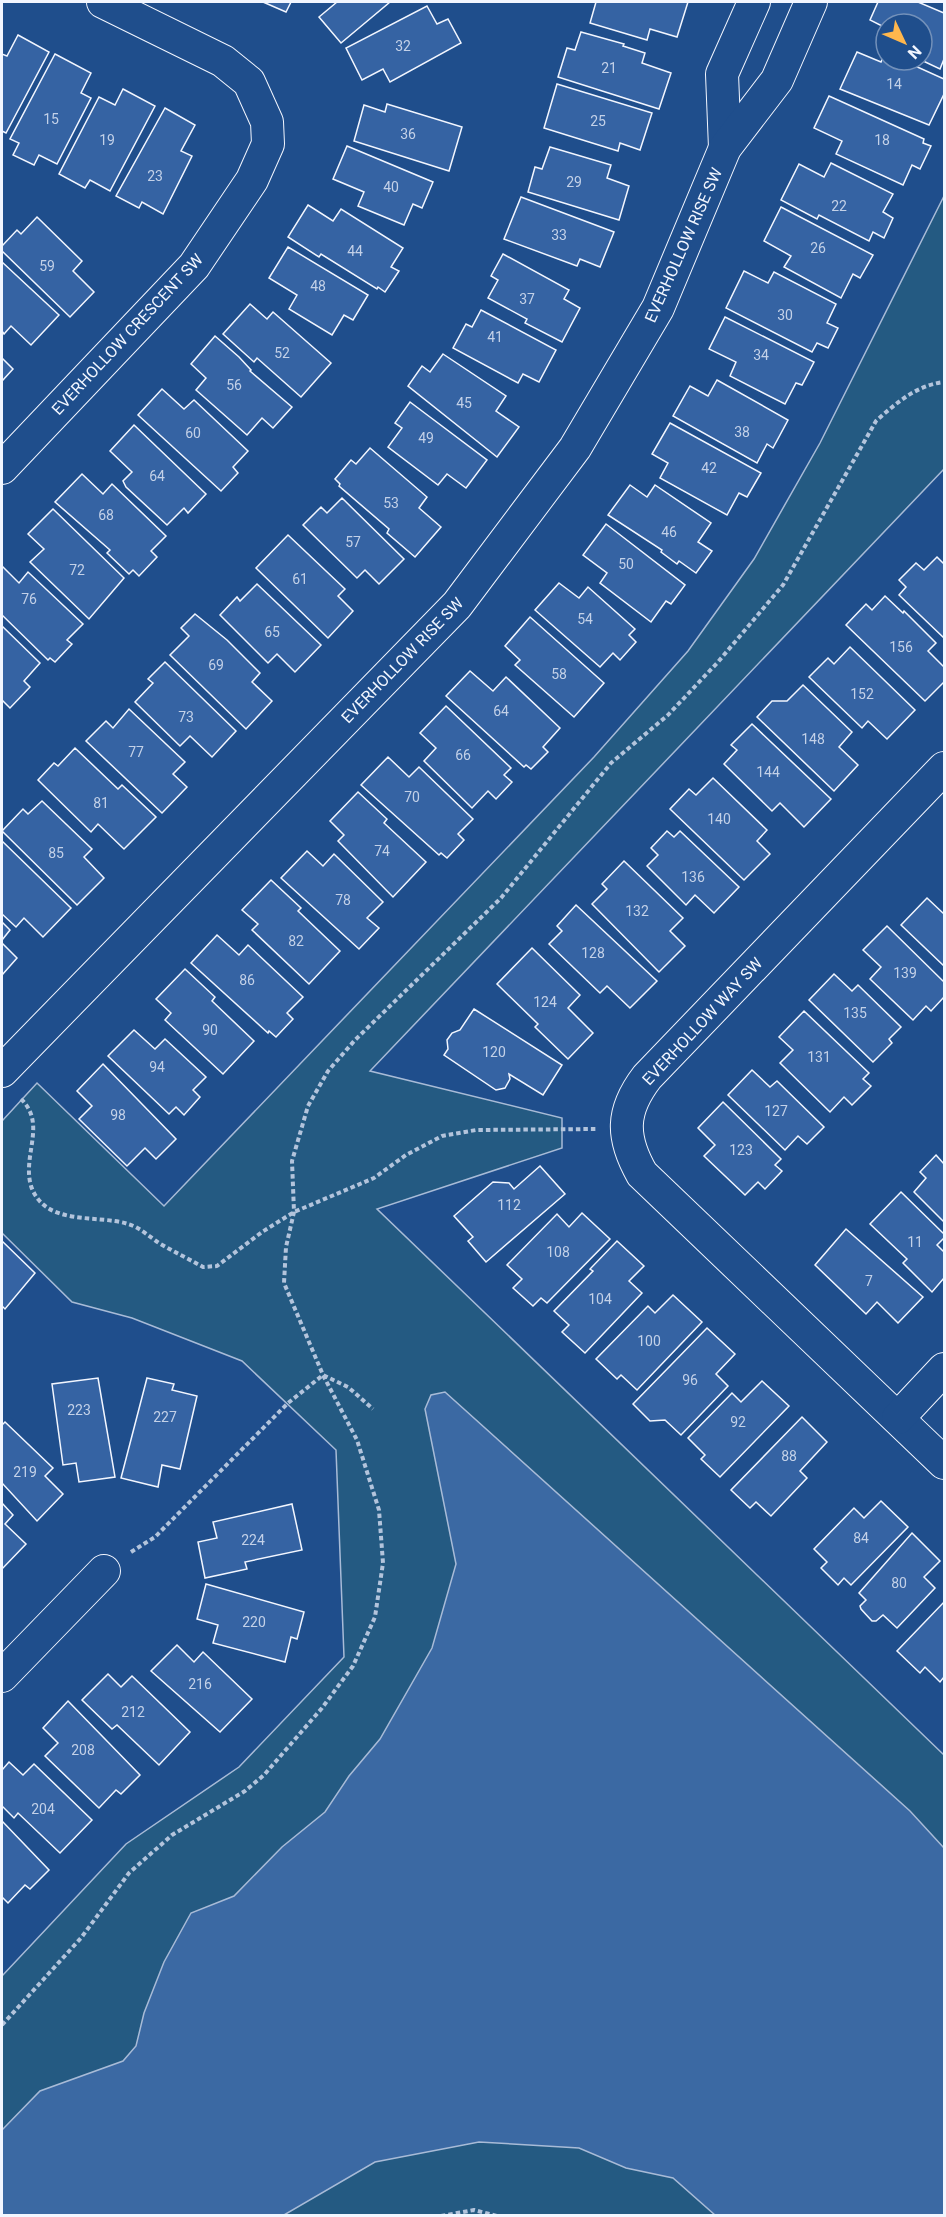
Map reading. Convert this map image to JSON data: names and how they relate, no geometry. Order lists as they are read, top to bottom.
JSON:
{
  "streets": {
    "street": ["EVERHOLLOW RISE SW", "EVERHOLLOW CRESCENT SW", "EVERHOLLOW WAY SW"]
  },
  "house_numbers": [
    "32",
    "21",
    "14",
    "15",
    "25",
    "36",
    "19",
    "18",
    "23",
    "29",
    "40",
    "22",
    "33",
    "26",
    "44",
    "59",
    "48",
    "37",
    "30",
    "41",
    "52",
    "34",
    "56",
    "45",
    "38",
    "60",
    "49",
    "42",
    "64",
    "53",
    "68",
    "46",
    "57",
    "50",
    "72",
    "61",
    "76",
    "54",
    "65",
    "156",
    "69",
    "58",
    "152",
    "64",
    "73",
    "148",
    "77",
    "66",
    "144",
    "70",
    "81",
    "140",
    "74",
    "85",
    "136",
    "78",
    "132",
    "82",
    "128",
    "139",
    "86",
    "124",
    "135",
    "90",
    "120",
    "131",
    "94",
    "127",
    "98",
    "123",
    "112",
    "11",
    "108",
    "7",
    "104",
    "100",
    "96",
    "223",
    "227",
    "92",
    "88",
    "219",
    "84",
    "224",
    "80",
    "220",
    "216",
    "212",
    "208",
    "204"
  ],
  "north": "bottom right"
}
